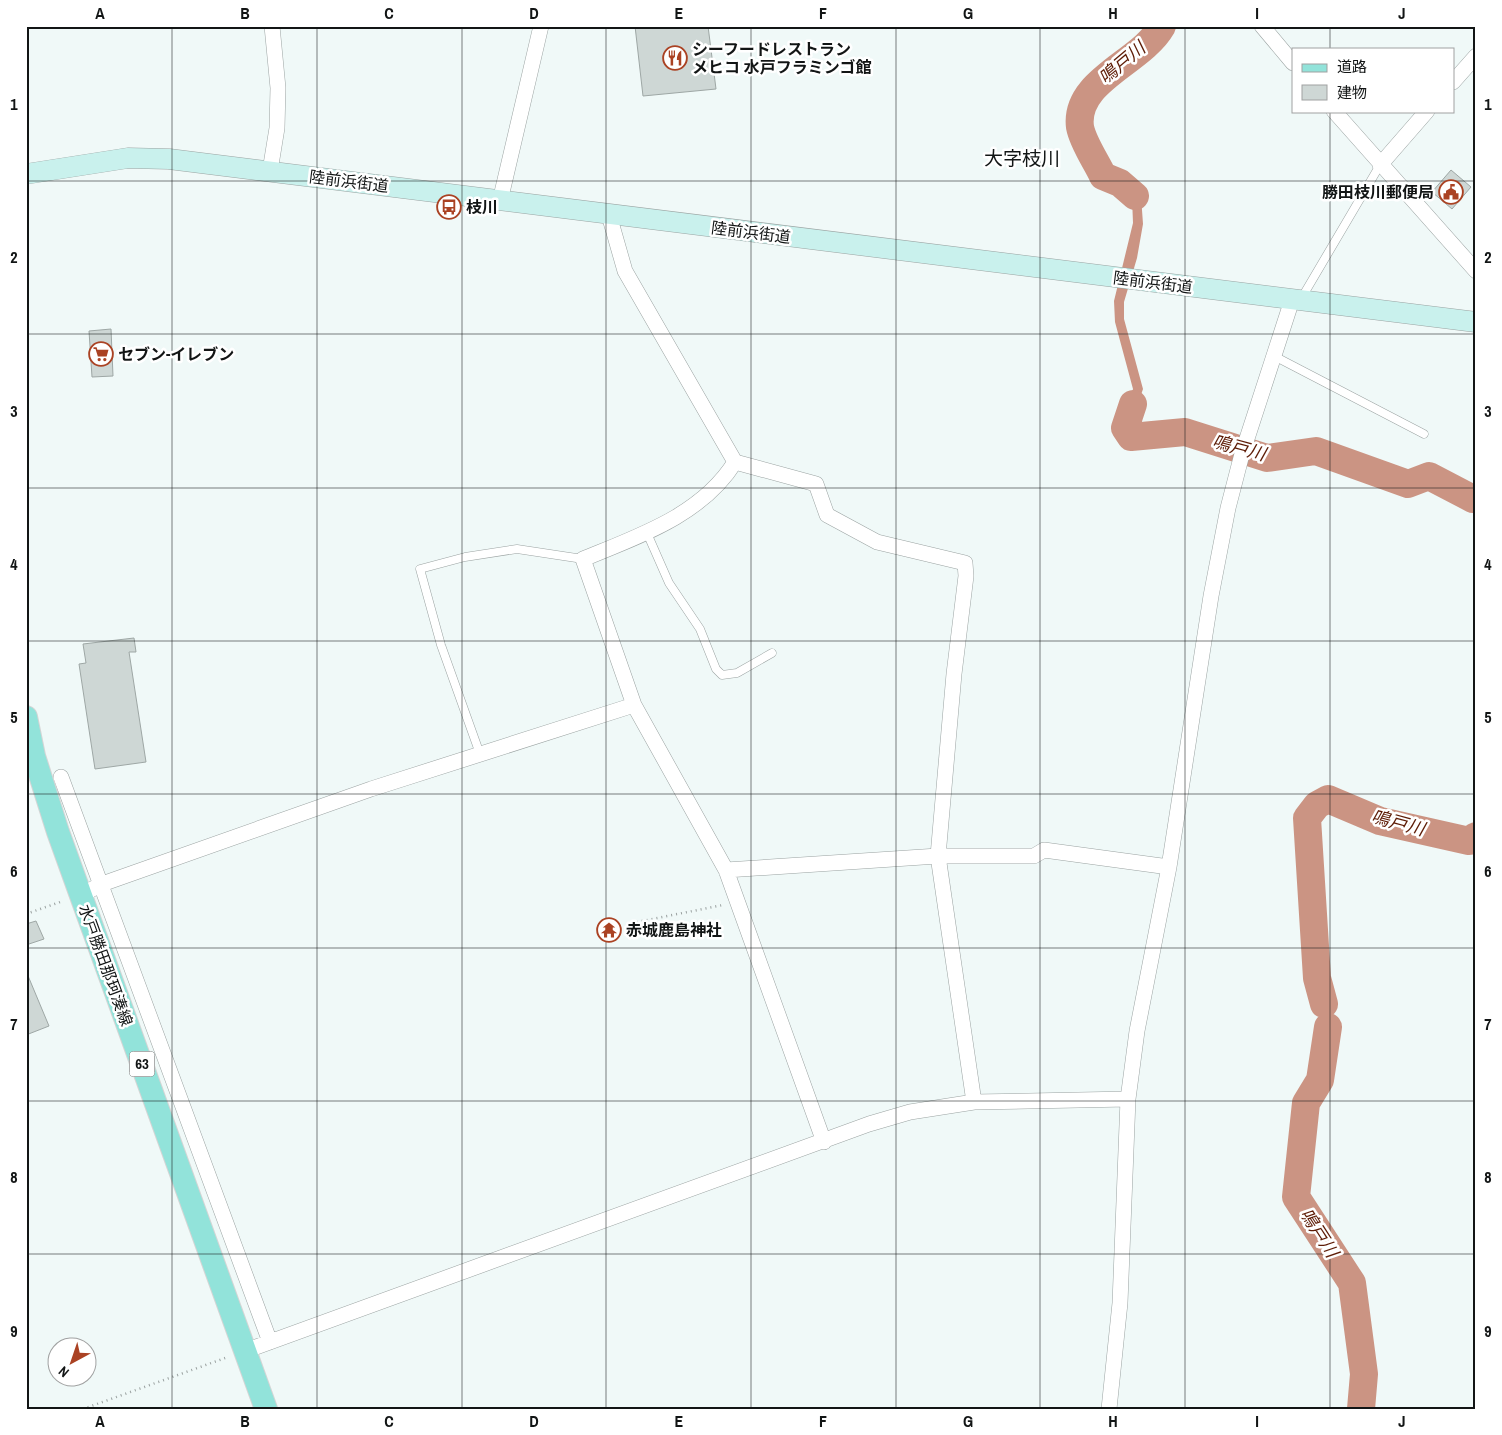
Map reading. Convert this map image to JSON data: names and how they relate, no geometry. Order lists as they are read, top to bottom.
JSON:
{
  "streets": {
    "main road": ["陸前浜街道", "水戸勝田那珂湊線", "63"]
  },
  "districts": ["大字枝川"],
  "water": ["鳴戸川"],
  "places": {
    "restaurant": ["シーフードレストラン メヒコ 水戸フラミンゴ館"],
    "public building": ["勝田枝川郵便局"],
    "bus stop": ["枝川"],
    "supermarket": ["セブン-イレブン"],
    "temple": ["赤城鹿島神社"]
  },
  "legend": ["道路", "建物"],
  "north": "bottom left",
  "grid": {
    "columns": [
      "A",
      "B",
      "C",
      "D",
      "E",
      "F",
      "G",
      "H",
      "I",
      "J"
    ],
    "rows": [
      "1",
      "2",
      "3",
      "4",
      "5",
      "6",
      "7",
      "8",
      "9"
    ]
  }
}
